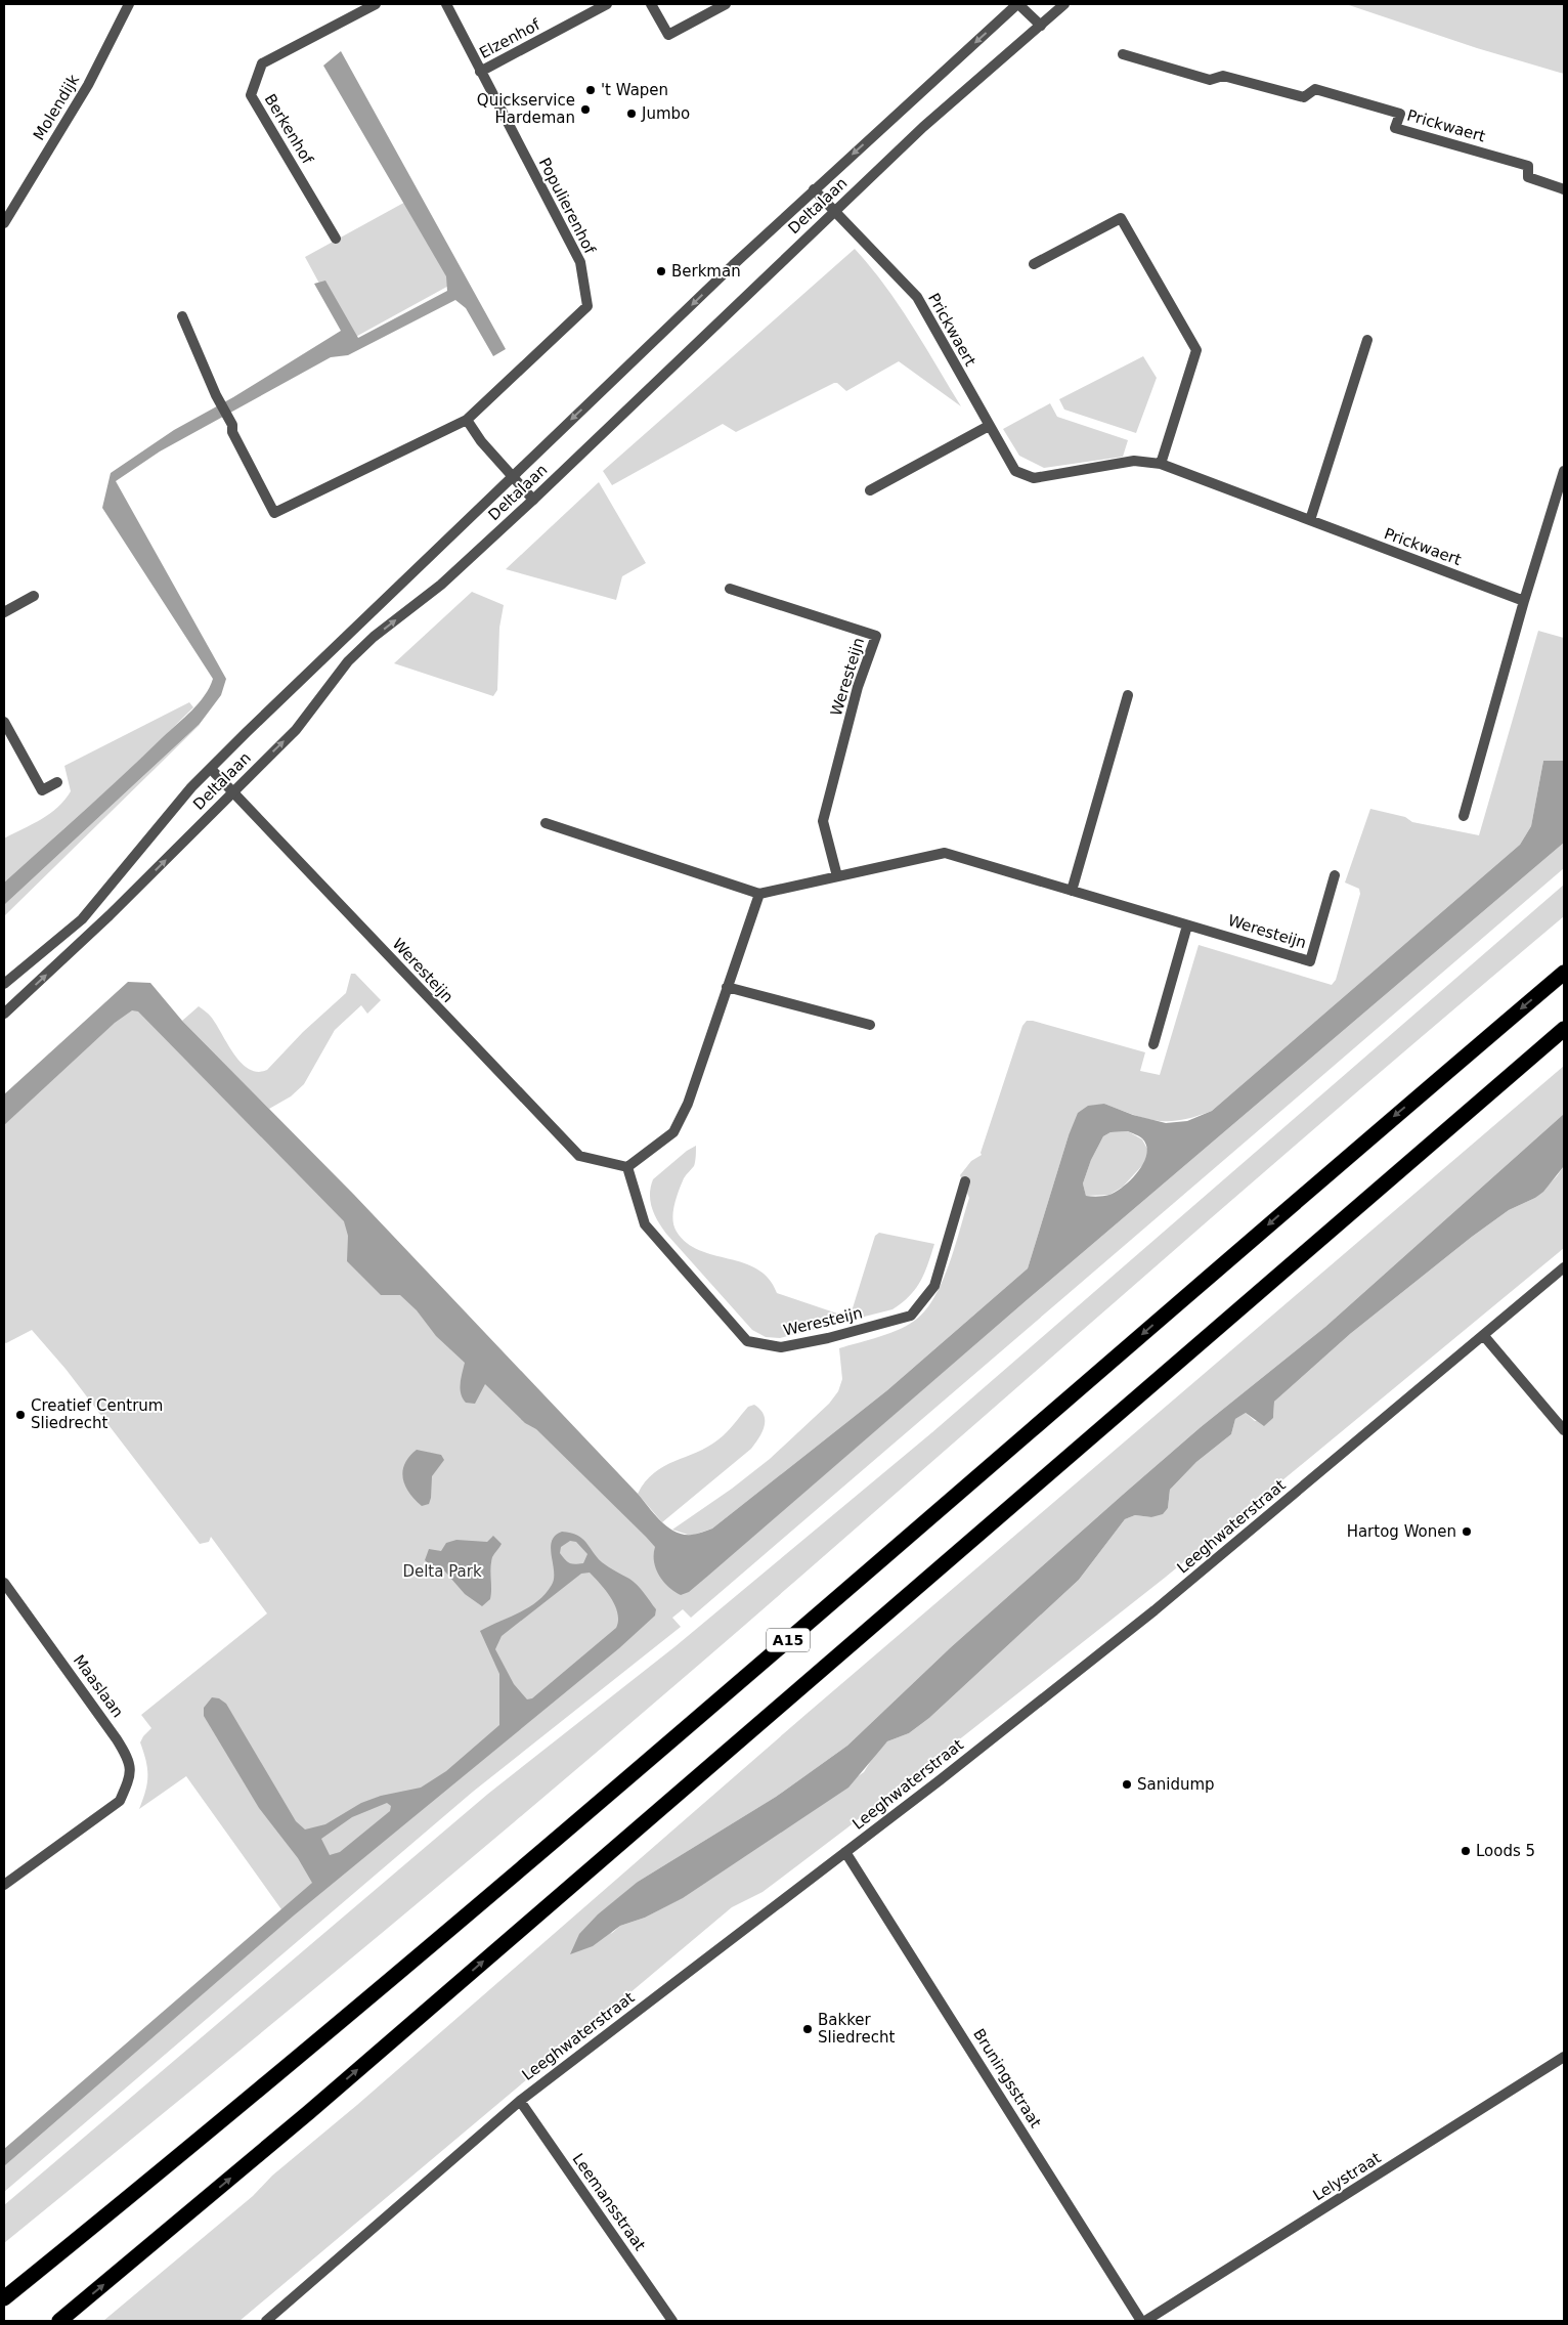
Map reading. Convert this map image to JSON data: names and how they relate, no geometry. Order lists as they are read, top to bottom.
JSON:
{
  "streets": {
    "highway": ["A15"],
    "street": [
      "Elzenhof",
      "Molendijk",
      "Prickwaert",
      "Berkenhof",
      "Populierenhof",
      "Deltalaan",
      "Weresteijn",
      "Leeghwaterstraat",
      "Maaslaan",
      "Bruningsstraat",
      "Lelystraat",
      "Leemansstraat"
    ]
  },
  "crossings": [
    ["Elzenhof", "Populierenhof"],
    ["Prickwaert", "Deltalaan"],
    ["Deltalaan", "Weresteijn"],
    ["Leeghwaterstraat", "Bruningsstraat"],
    ["Leeghwaterstraat", "Leemansstraat"],
    ["Bruningsstraat", "Lelystraat"]
  ],
  "parks": ["Delta Park"],
  "places": [
    "'t Wapen",
    "Quickservice Hardeman",
    "Jumbo",
    "Berkman",
    "Creatief Centrum Sliedrecht",
    "Hartog Wonen",
    "Sanidump",
    "Loods 5",
    "Bakker Sliedrecht"
  ]
}
